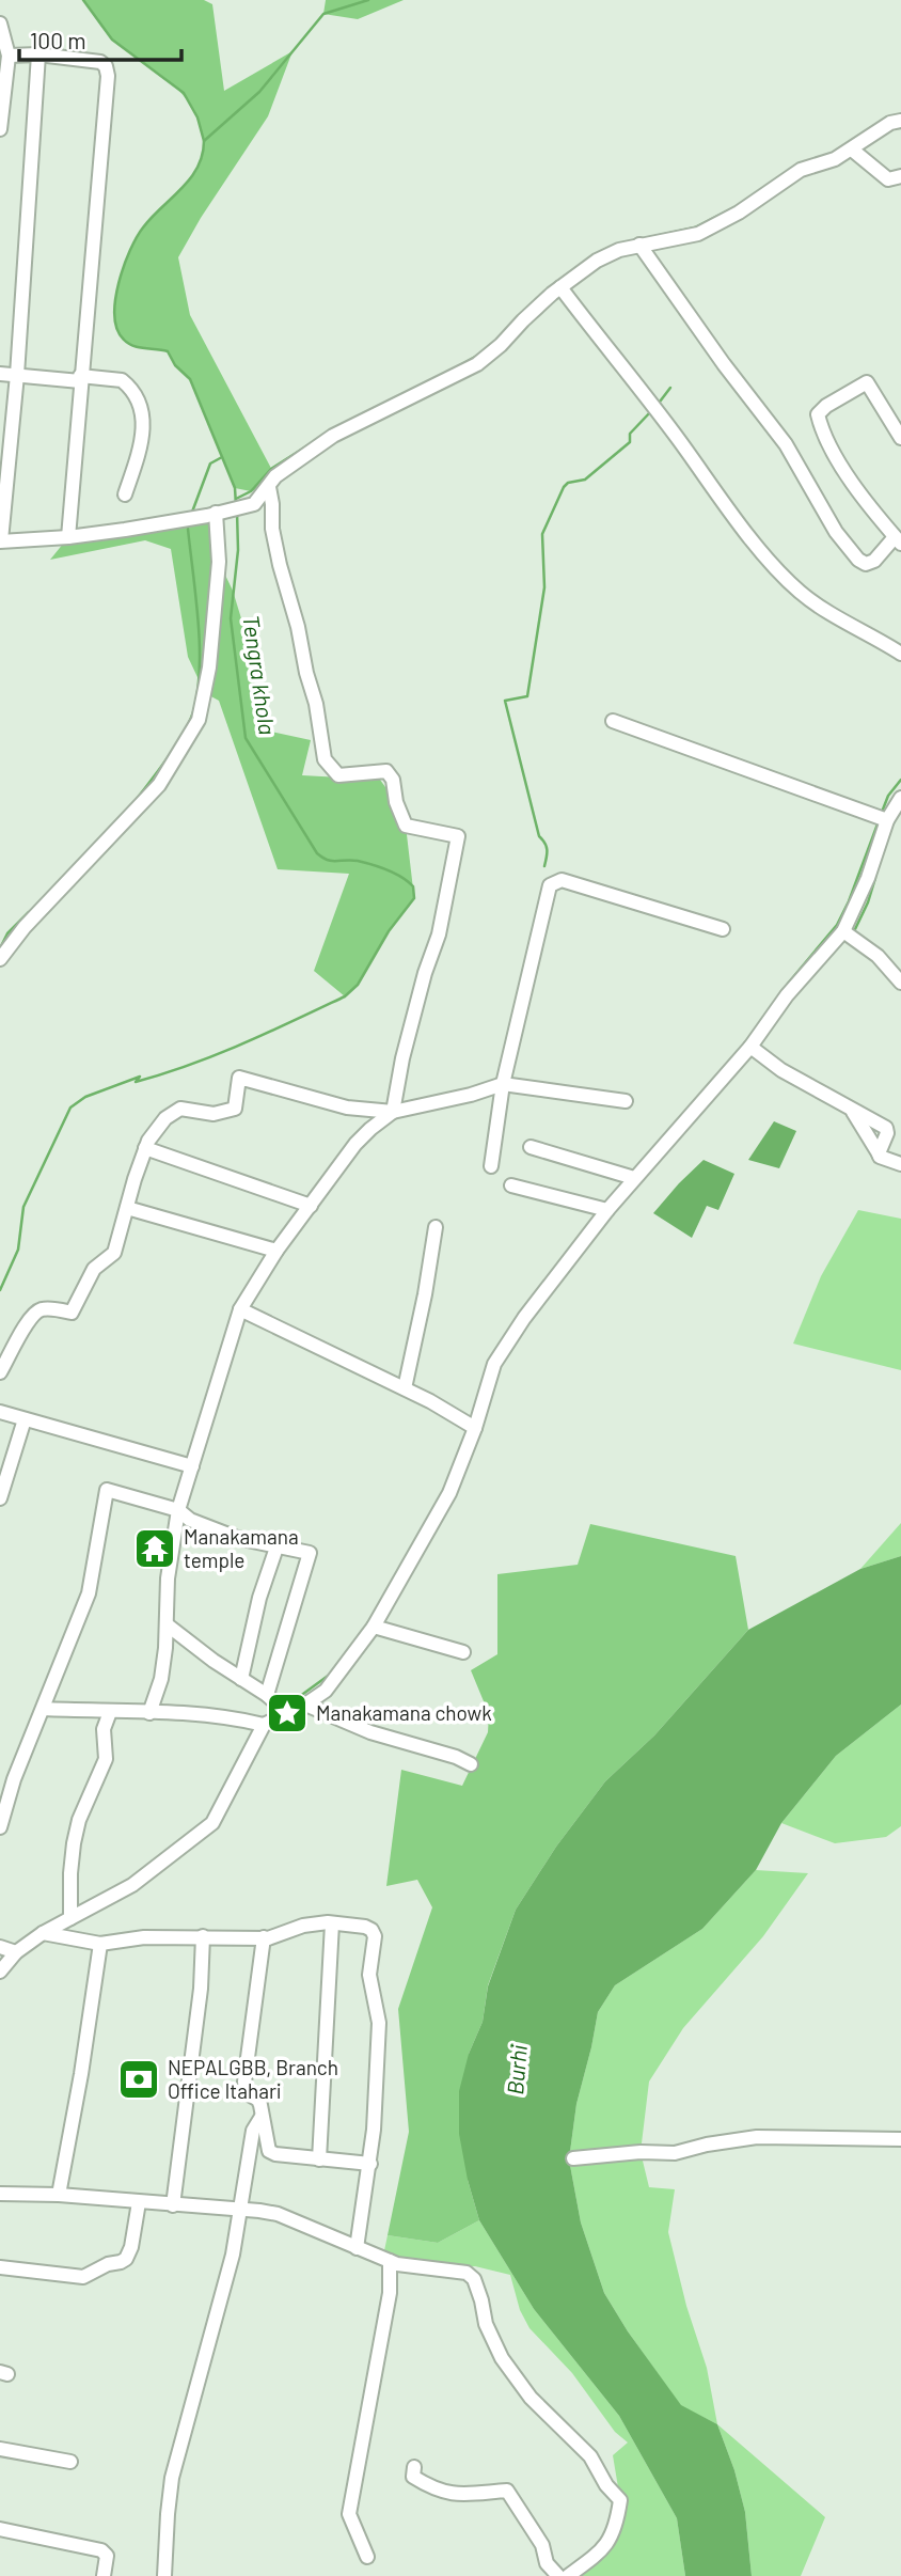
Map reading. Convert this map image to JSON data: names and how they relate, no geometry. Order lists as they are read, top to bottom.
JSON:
{
  "water": ["Tengra khola", "Burhi"],
  "places": {
    "temple": ["Manakamana temple"],
    "place": ["Manakamana chowk"],
    "bank": ["NEPALGBB, Branch Office Itahari"]
  },
  "scale_bar": "100 m"
}
